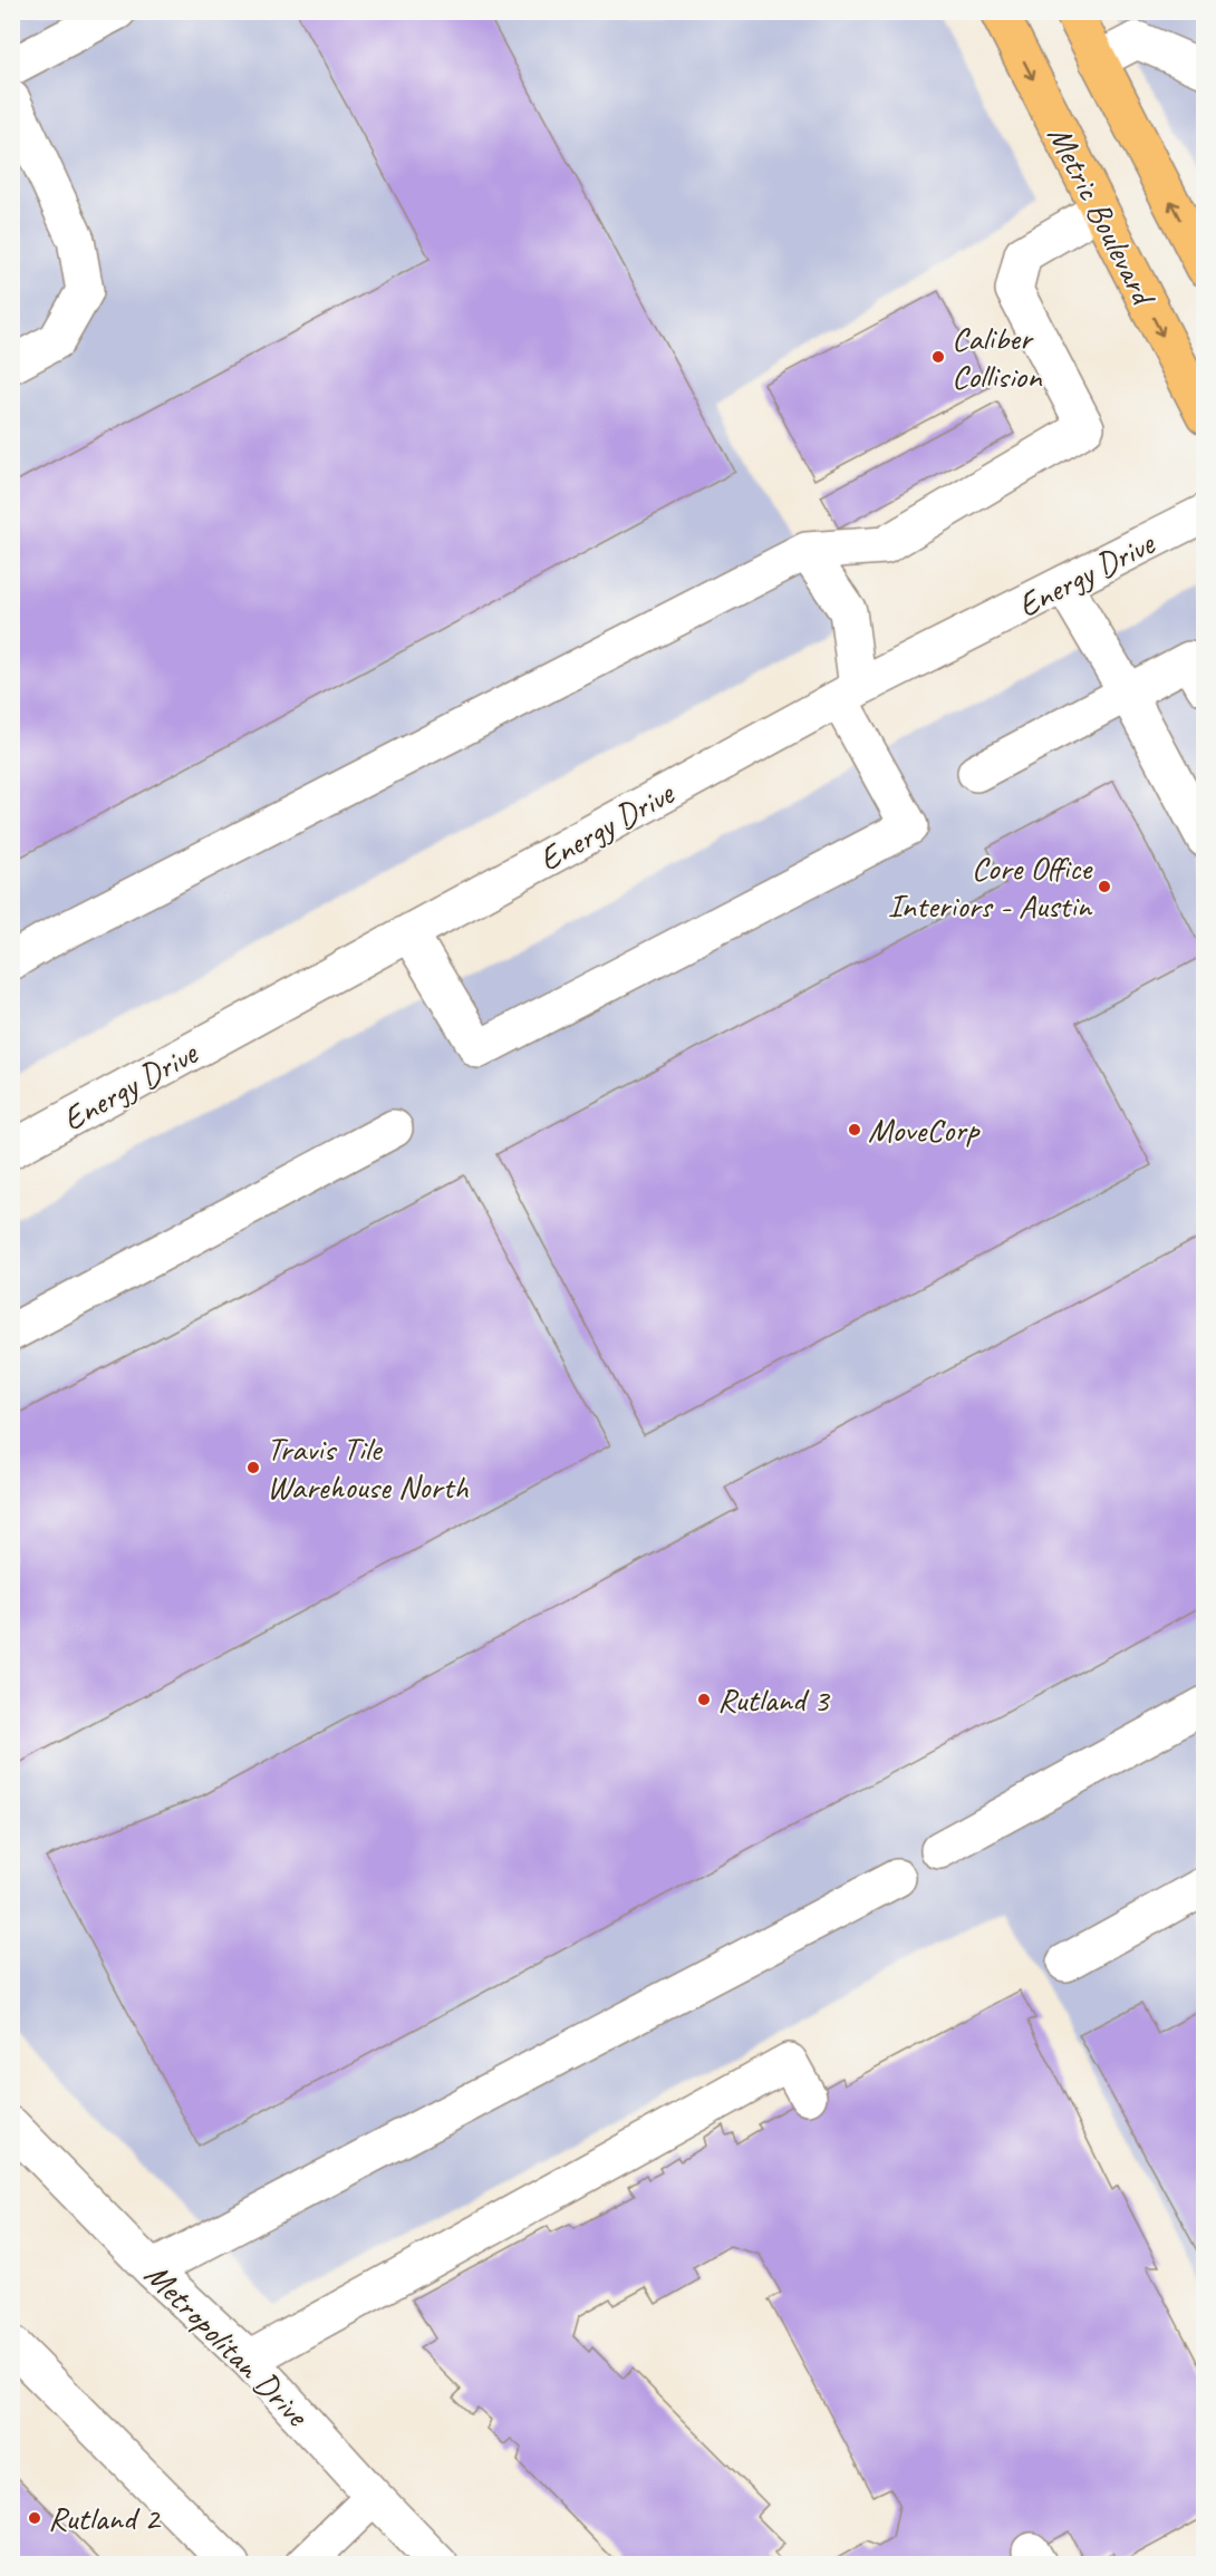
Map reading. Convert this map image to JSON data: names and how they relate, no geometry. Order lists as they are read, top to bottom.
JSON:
{
  "streets": {
    "main road": ["Metric Boulevard"],
    "street": ["Energy Drive", "Metropolitan Drive"]
  },
  "places": [
    "Caliber Collision",
    "Core Office Interiors - Austin",
    "MoveCorp",
    "Travis Tile Warehouse North",
    "Rutland 3",
    "Rutland 2"
  ]
}
